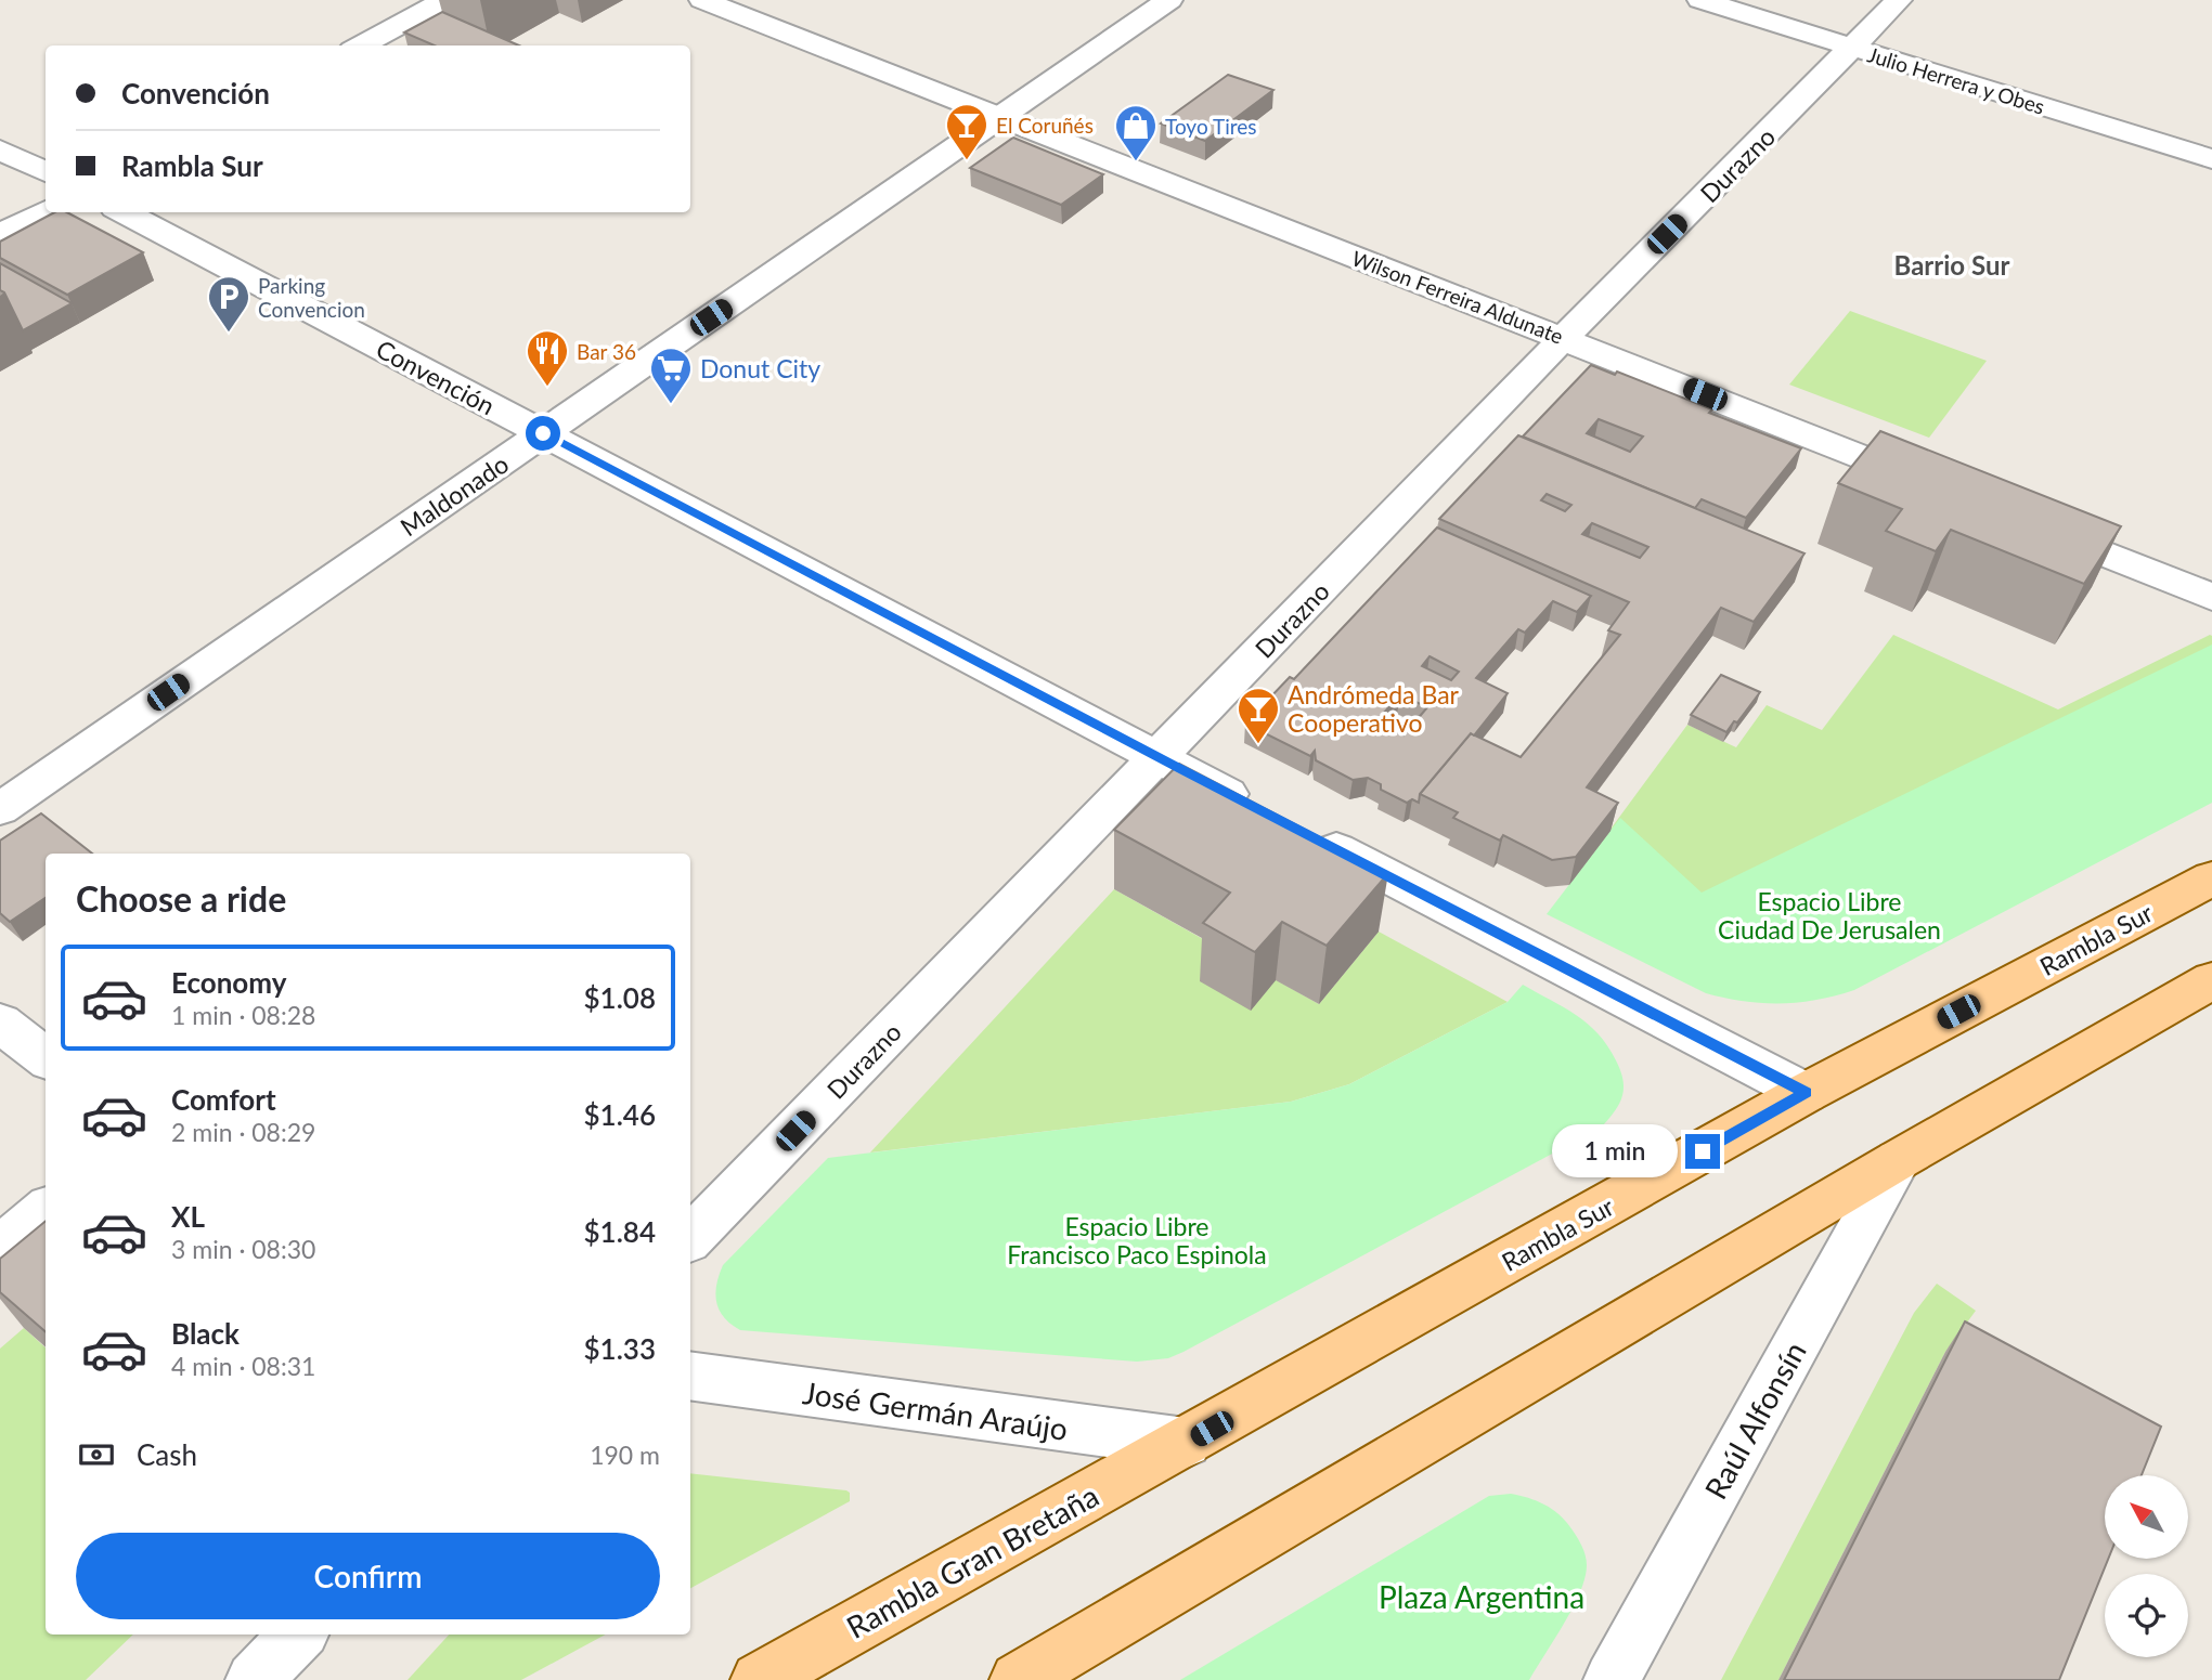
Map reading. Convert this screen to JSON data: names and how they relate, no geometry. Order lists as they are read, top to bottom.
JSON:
{
  "streets": {
    "main road": ["Rambla Sur", "Rambla Gran Bretaña"],
    "street": [
      "Julio Herrera y Obes",
      "Durazno",
      "Wilson Ferreira Aldunate",
      "Convención",
      "Maldonado",
      "José Germán Araújo",
      "Raúl Alfonsín"
    ]
  },
  "crossings": [
    ["Julio Herrera y Obes", "Durazno"],
    ["Durazno", "Wilson Ferreira Aldunate"],
    ["Durazno", "Convención"],
    ["Wilson Ferreira Aldunate", "Maldonado"],
    ["Convención", "Maldonado"],
    ["Rambla Sur", "José Germán Araújo"],
    ["Rambla Sur", "Rambla Gran Bretaña"],
    ["José Germán Araújo", "Rambla Gran Bretaña"]
  ],
  "districts": ["Barrio Sur"],
  "parks": ["Espacio Libre Ciudad De Jerusalen", "Espacio Libre Francisco Paco Espinola", "Plaza Argentina"],
  "places": {
    "bar": ["El Coruñés", "Andrómeda Bar Cooperativo"],
    "shop": ["Toyo Tires"],
    "parking": ["Parking Convencion"],
    "restaurant": ["Bar 36"],
    "supermarket": ["Donut City"]
  },
  "north": "top left",
  "page": {
    "banner": ["Convención", "Rambla Sur"],
    "heading": "Choose a ride",
    "list": [
      {
        "name": "Economy",
        "note": "1 min · 08:28",
        "value": "$1.08"
      },
      {
        "name": "Comfort",
        "note": "2 min · 08:29",
        "value": "$1.46"
      },
      {
        "name": "XL",
        "note": "3 min · 08:30",
        "value": "$1.84"
      },
      {
        "name": "Black",
        "note": "4 min · 08:31",
        "value": "$1.33"
      }
    ],
    "bubble": "1 min",
    "pay": ["Cash", "190 m"],
    "buttons": "Confirm"
  }
}
